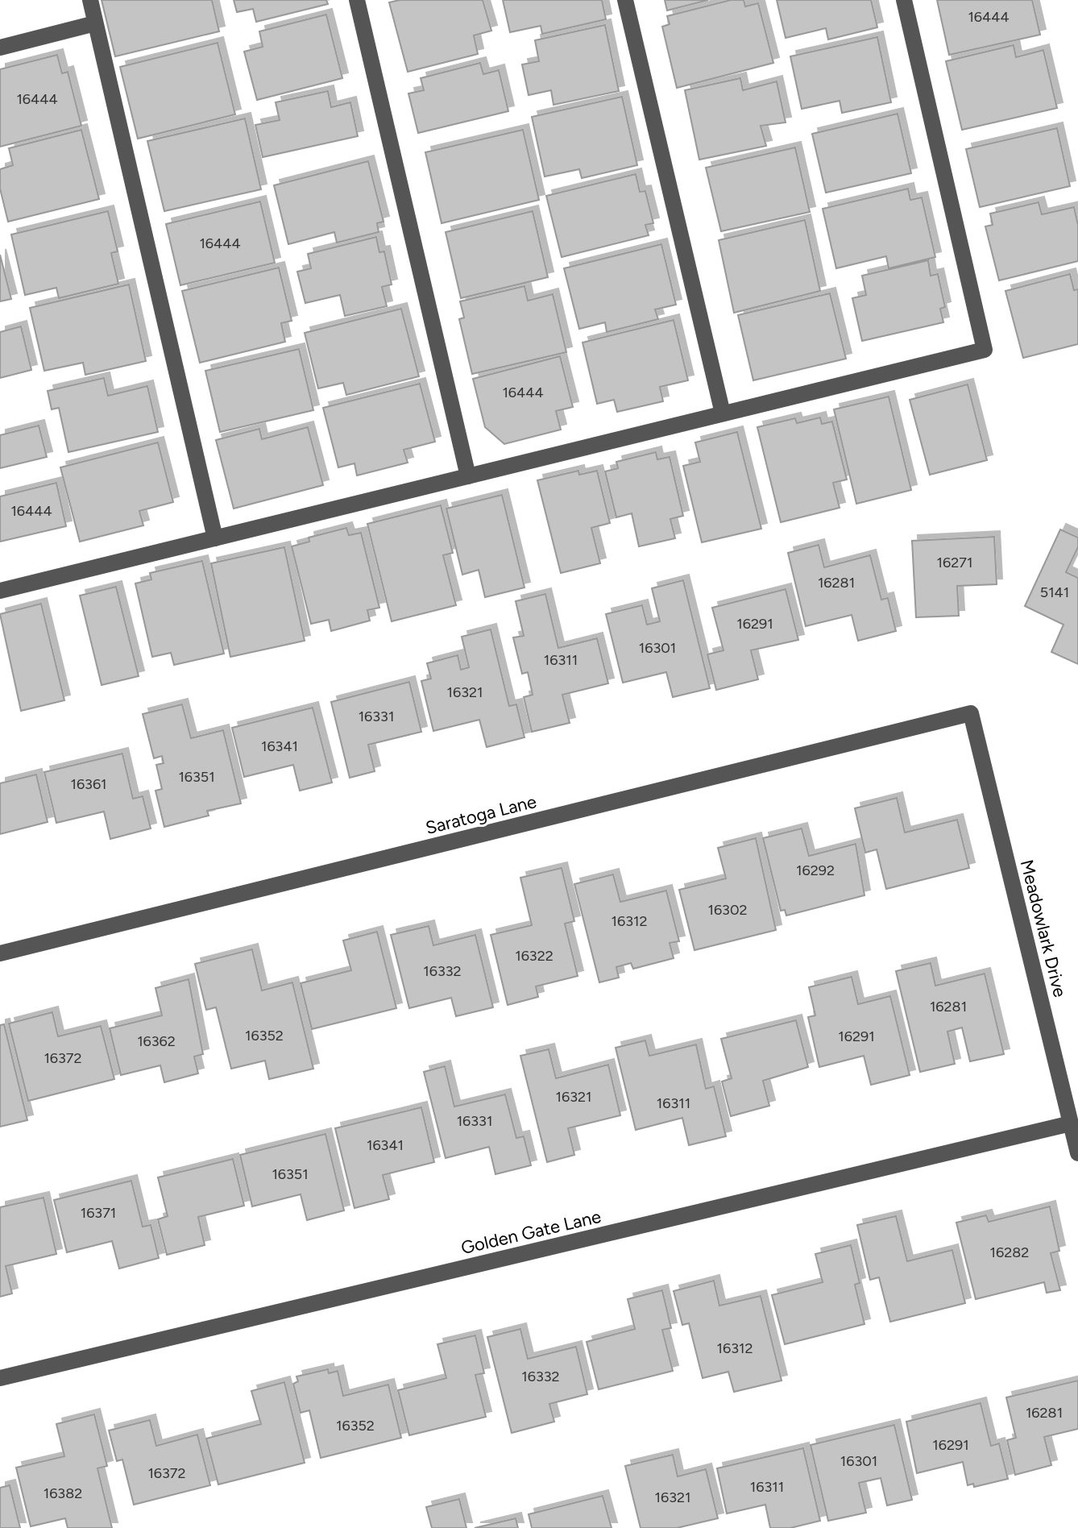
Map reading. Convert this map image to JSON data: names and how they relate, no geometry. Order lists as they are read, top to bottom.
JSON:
{
  "streets": {
    "street": ["Saratoga Lane", "Meadowlark Drive", "Golden Gate Lane"]
  },
  "crossings": [
    ["Saratoga Lane", "Meadowlark Drive"],
    ["Meadowlark Drive", "Golden Gate Lane"]
  ],
  "house_numbers": [
    "16444",
    "16444",
    "16444",
    "16444",
    "16444",
    "16271",
    "16281",
    "5141",
    "16291",
    "16301",
    "16311",
    "16321",
    "16331",
    "16341",
    "16351",
    "16361",
    "16292",
    "16302",
    "16312",
    "16322",
    "16332",
    "16281",
    "16352",
    "16291",
    "16362",
    "16372",
    "16321",
    "16311",
    "16331",
    "16341",
    "16351",
    "16371",
    "16282",
    "16312",
    "16332",
    "16281",
    "16352",
    "16291",
    "16301",
    "16372",
    "16311",
    "16382",
    "16321"
  ]
}
